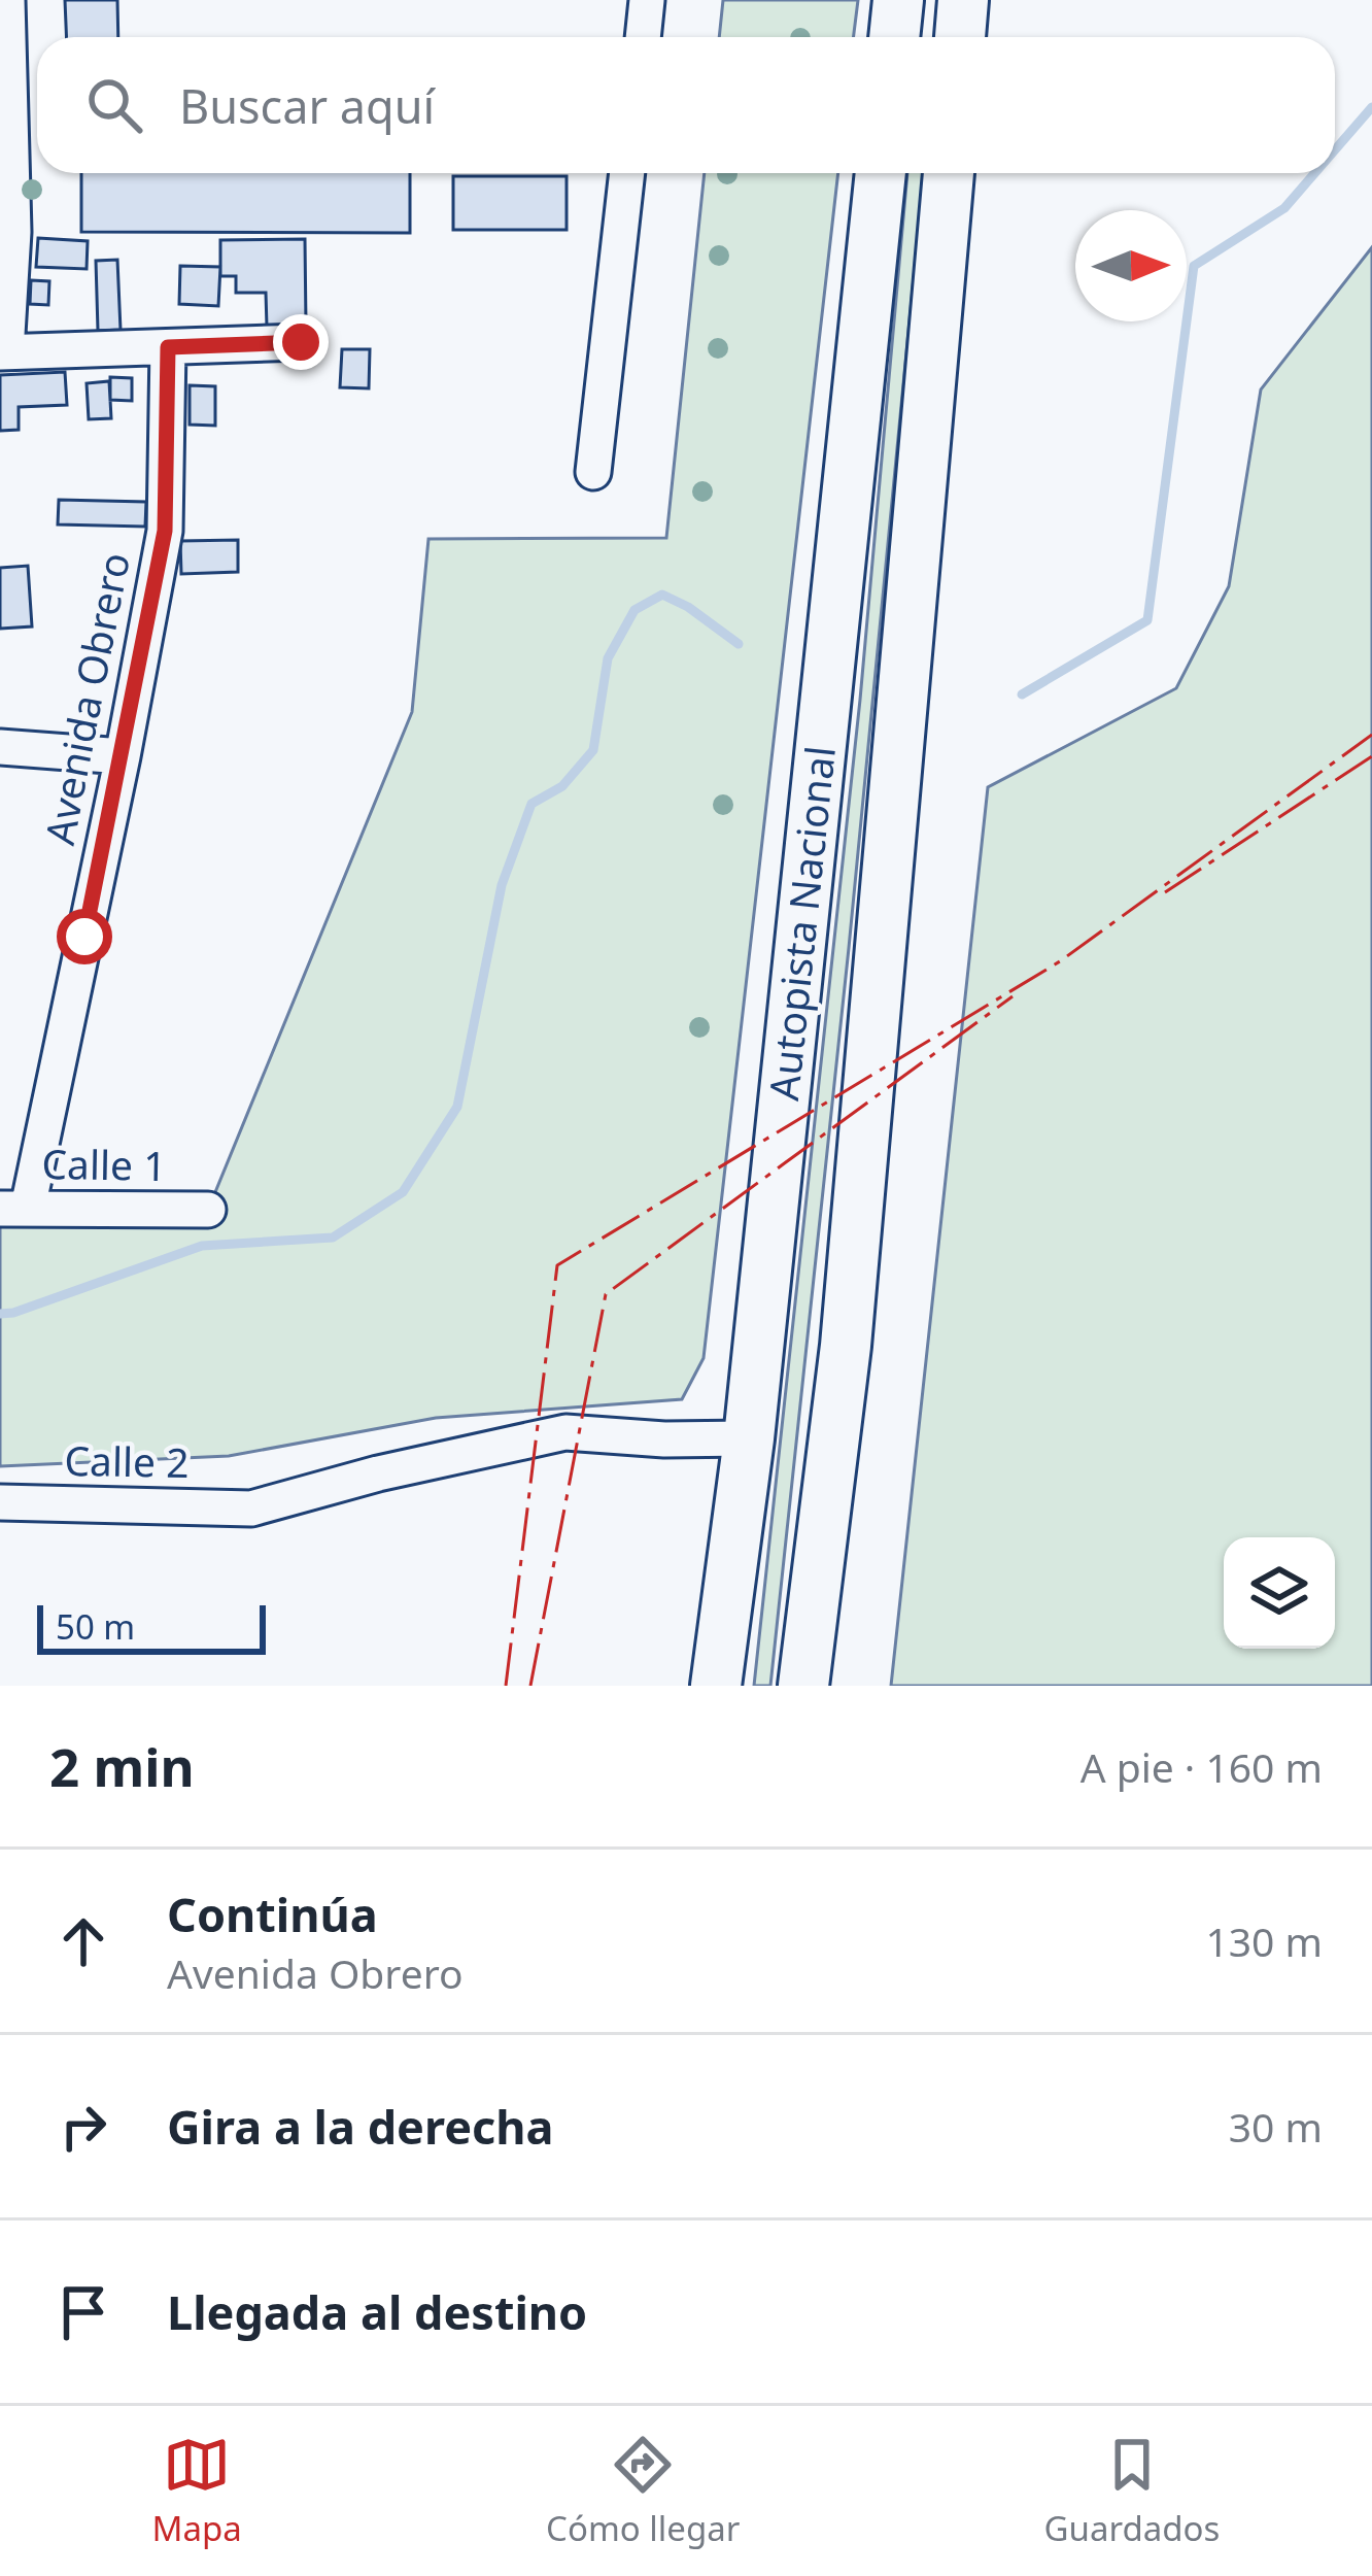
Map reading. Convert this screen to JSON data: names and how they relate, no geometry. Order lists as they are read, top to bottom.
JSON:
{
  "streets": {
    "highway": ["Autopista Nacional"],
    "street": ["Avenida Obrero", "Calle 1", "Calle 2"]
  },
  "crossings": [
    ["Avenida Obrero", "Calle 1"],
    ["Autopista Nacional", "Calle 2"]
  ],
  "scale_bar": "50 m",
  "north": "right",
  "page": {
    "search": "Buscar aquí",
    "scale": "50 m",
    "heading": ["2 min", "A pie · 160 m"],
    "list": [
      ["Continúa", "Avenida Obrero", "130 m"],
      ["Gira a la derecha", "30 m"],
      "Llegada al destino"
    ],
    "nav": ["Mapa", "Cómo llegar", "Guardados"]
  }
}
